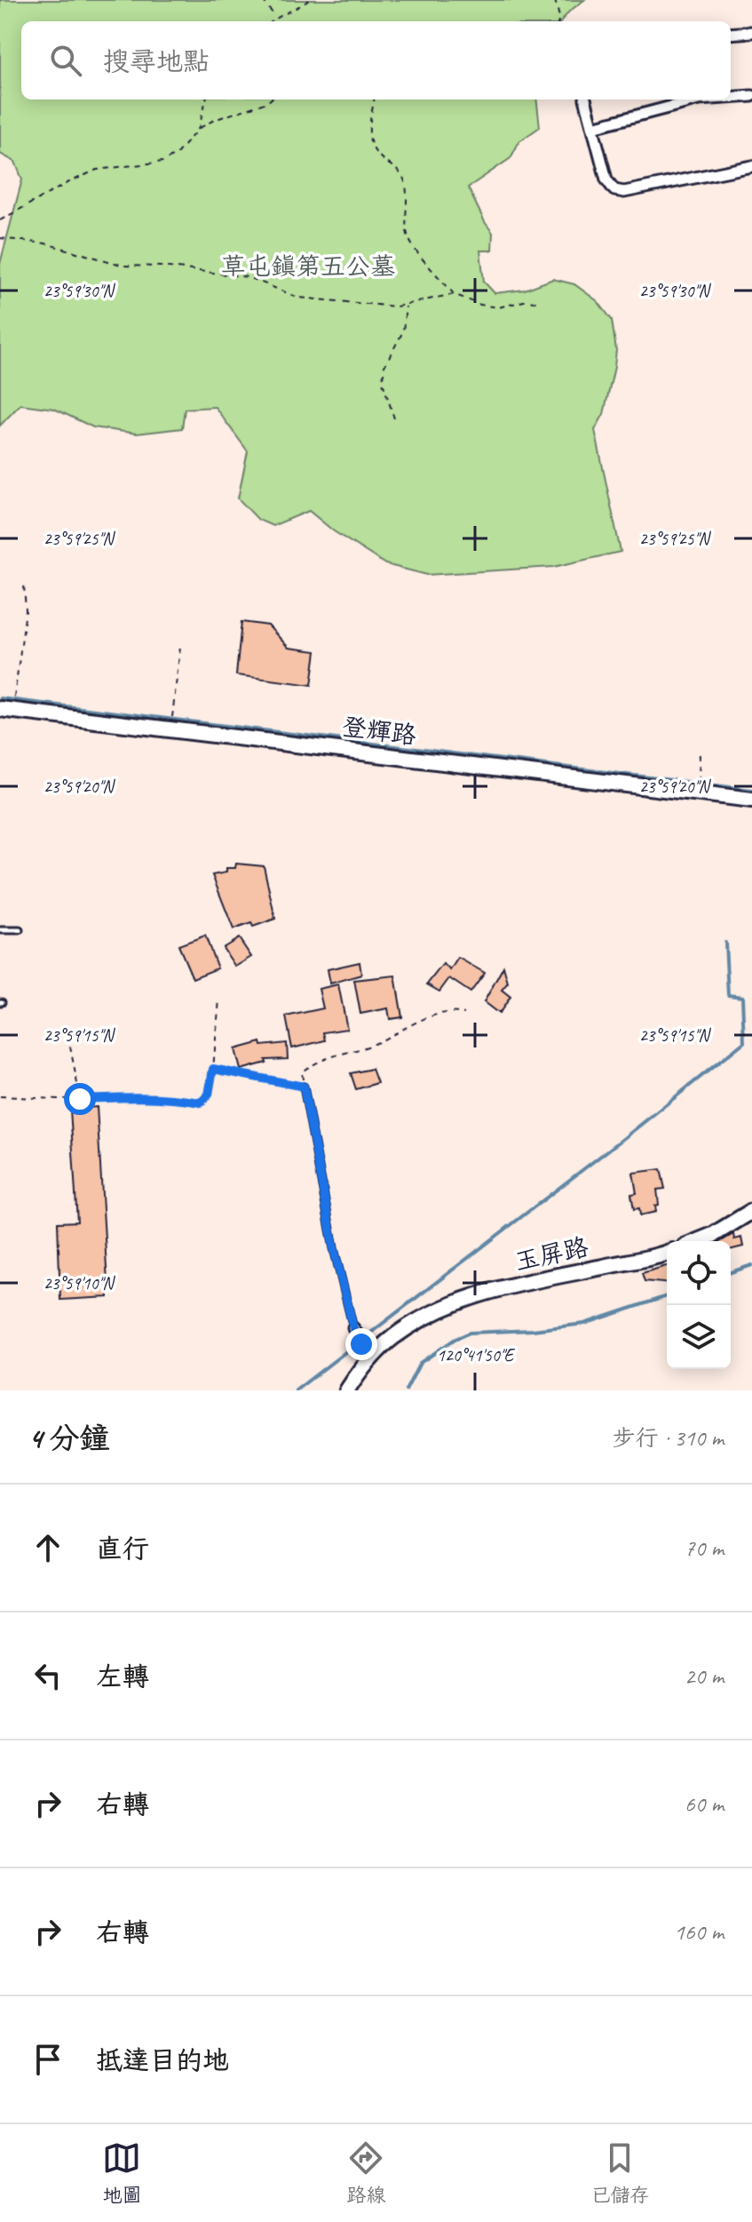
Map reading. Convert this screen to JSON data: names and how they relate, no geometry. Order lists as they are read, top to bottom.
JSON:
{
  "streets": {
    "street": ["登輝路", "玉屏路"]
  },
  "parks": ["草屯鎮第五公墓"],
  "page": {
    "search": "搜尋地點",
    "heading": ["4 分鐘", "步行 · 310 m"],
    "list": [
      ["直行", "70 m"],
      ["左轉", "20 m"],
      ["右轉", "60 m"],
      ["右轉", "160 m"],
      "抵達目的地"
    ],
    "nav": ["地圖", "路線", "已儲存"]
  },
  "coordinates": [
    "23°59'30\"N",
    "23°59'25\"N",
    "23°59'20\"N",
    "23°59'15\"N",
    "23°59'10\"N",
    "120°41'50\"E"
  ]
}
